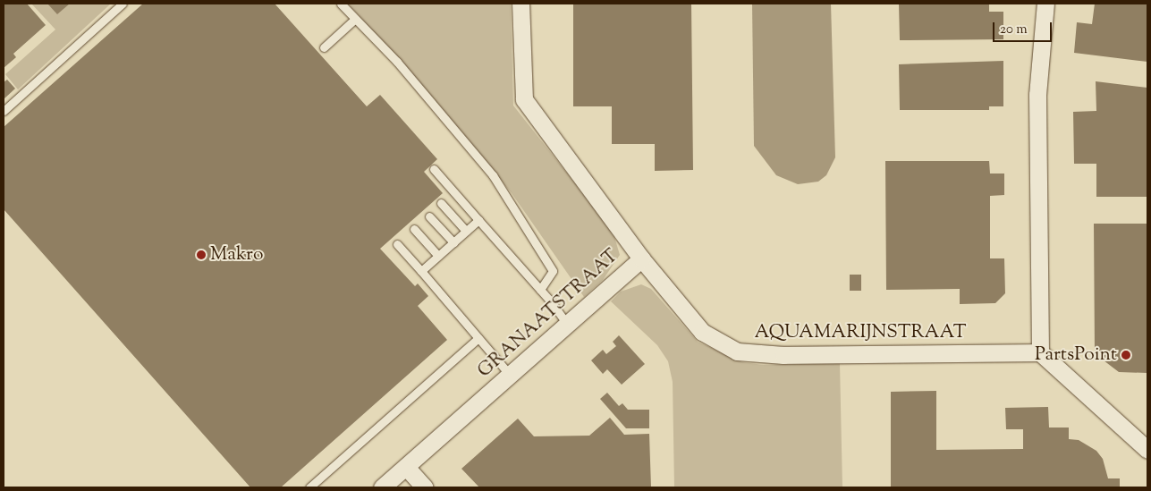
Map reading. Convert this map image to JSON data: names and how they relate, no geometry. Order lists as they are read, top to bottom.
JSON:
{
  "streets": {
    "street": ["GRANAATSTRAAT", "AQUAMARIJNSTRAAT"]
  },
  "crossings": [
    ["GRANAATSTRAAT", "AQUAMARIJNSTRAAT"]
  ],
  "places": ["Makro", "PartsPoint"],
  "scale_bar": "20 m"
}
